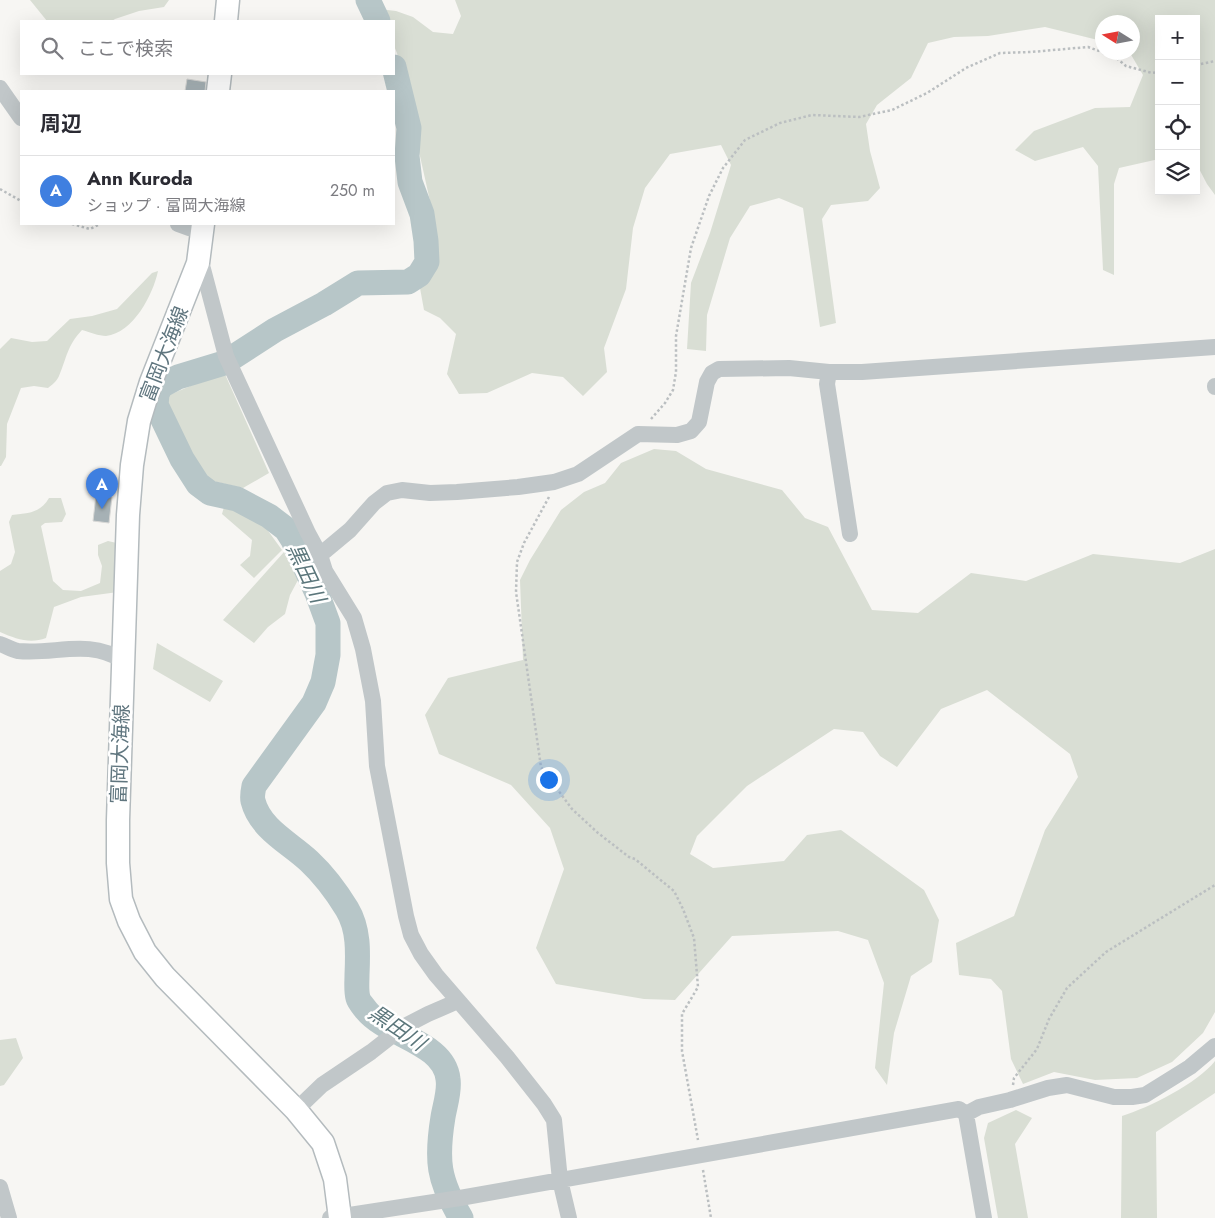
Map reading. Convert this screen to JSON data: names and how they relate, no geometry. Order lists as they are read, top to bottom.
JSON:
{
  "streets": {
    "main road": ["富岡大海線"]
  },
  "water": ["黒田川"],
  "north": "left",
  "page": {
    "map_buttons": ["+", "−"],
    "search": "ここで検索",
    "heading": "周辺",
    "list": [
      {
        "mark": "A",
        "name": "Ann Kuroda",
        "note": "ショップ · 富岡大海線",
        "value": "250 m"
      }
    ],
    "pins": "A"
  }
}
